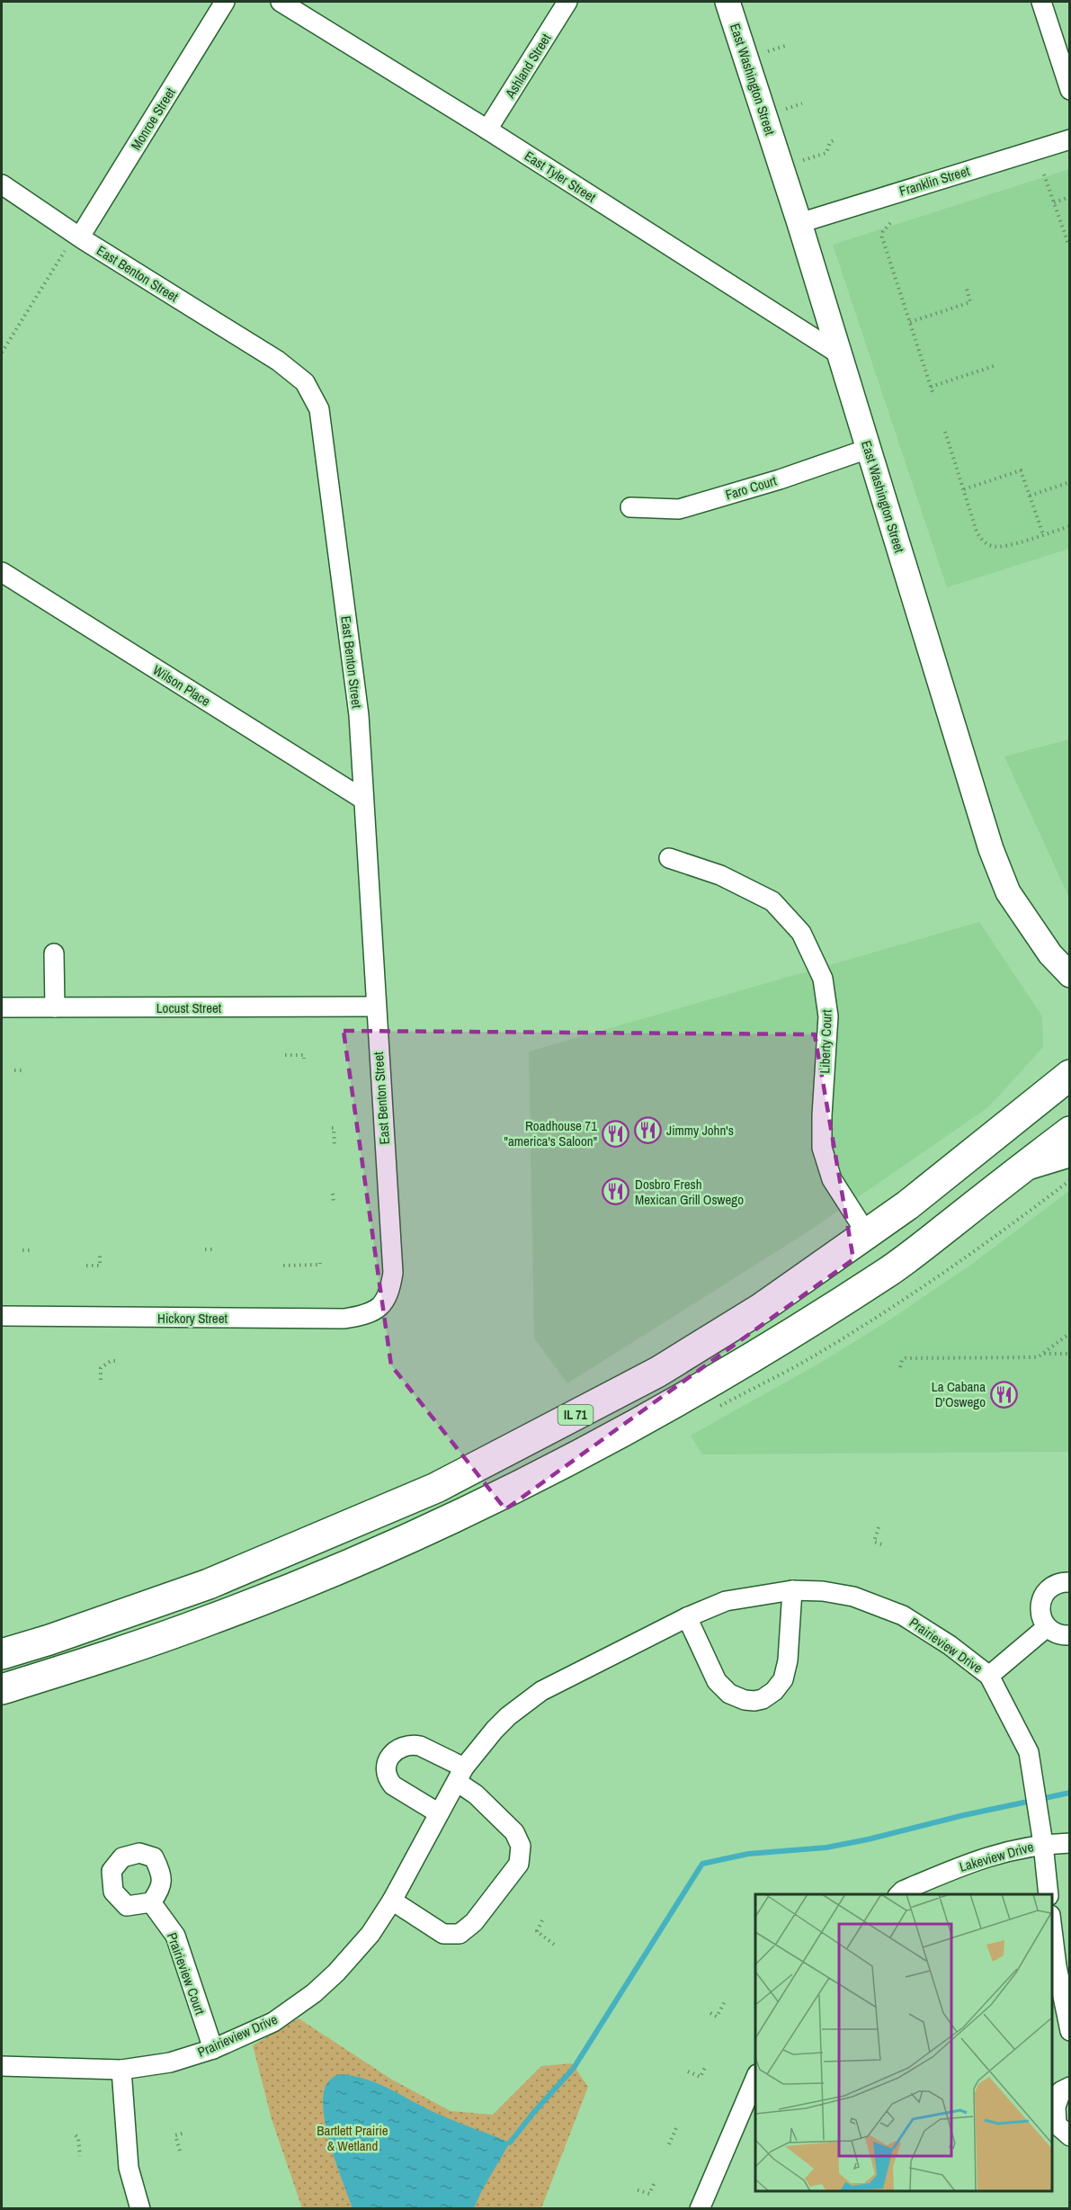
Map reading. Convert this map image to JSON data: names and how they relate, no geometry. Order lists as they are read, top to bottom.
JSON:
{
  "streets": {
    "main road": ["IL 71"],
    "street": [
      "Ashland Street",
      "East Washington Street",
      "Monroe Street",
      "East Tyler Street",
      "Franklin Street",
      "East Benton Street",
      "Faro Court",
      "Wilson Place",
      "Locust Street",
      "Liberty Court",
      "Hickory Street",
      "Prairieview Drive",
      "Lakeview Drive",
      "Prairieview Court"
    ]
  },
  "crossings": [
    ["Ashland Street", "East Tyler Street"],
    ["East Washington Street", "East Tyler Street"],
    ["East Washington Street", "Franklin Street"],
    ["East Washington Street", "Faro Court"],
    ["Monroe Street", "East Benton Street"],
    ["East Benton Street", "Wilson Place"],
    ["East Benton Street", "Locust Street"],
    ["East Benton Street", "Hickory Street"],
    ["Liberty Court", "IL 71"],
    ["Prairieview Drive", "Lakeview Drive"],
    ["Prairieview Drive", "Prairieview Court"]
  ],
  "parks": ["Bartlett Prairie & Wetland"],
  "places": {
    "restaurant": [
      "Jimmy John's",
      "Roadhouse 71 \"america's Saloon\"",
      "Dosbro Fresh Mexican Grill Oswego",
      "La Cabana D'Oswego"
    ]
  }
}
